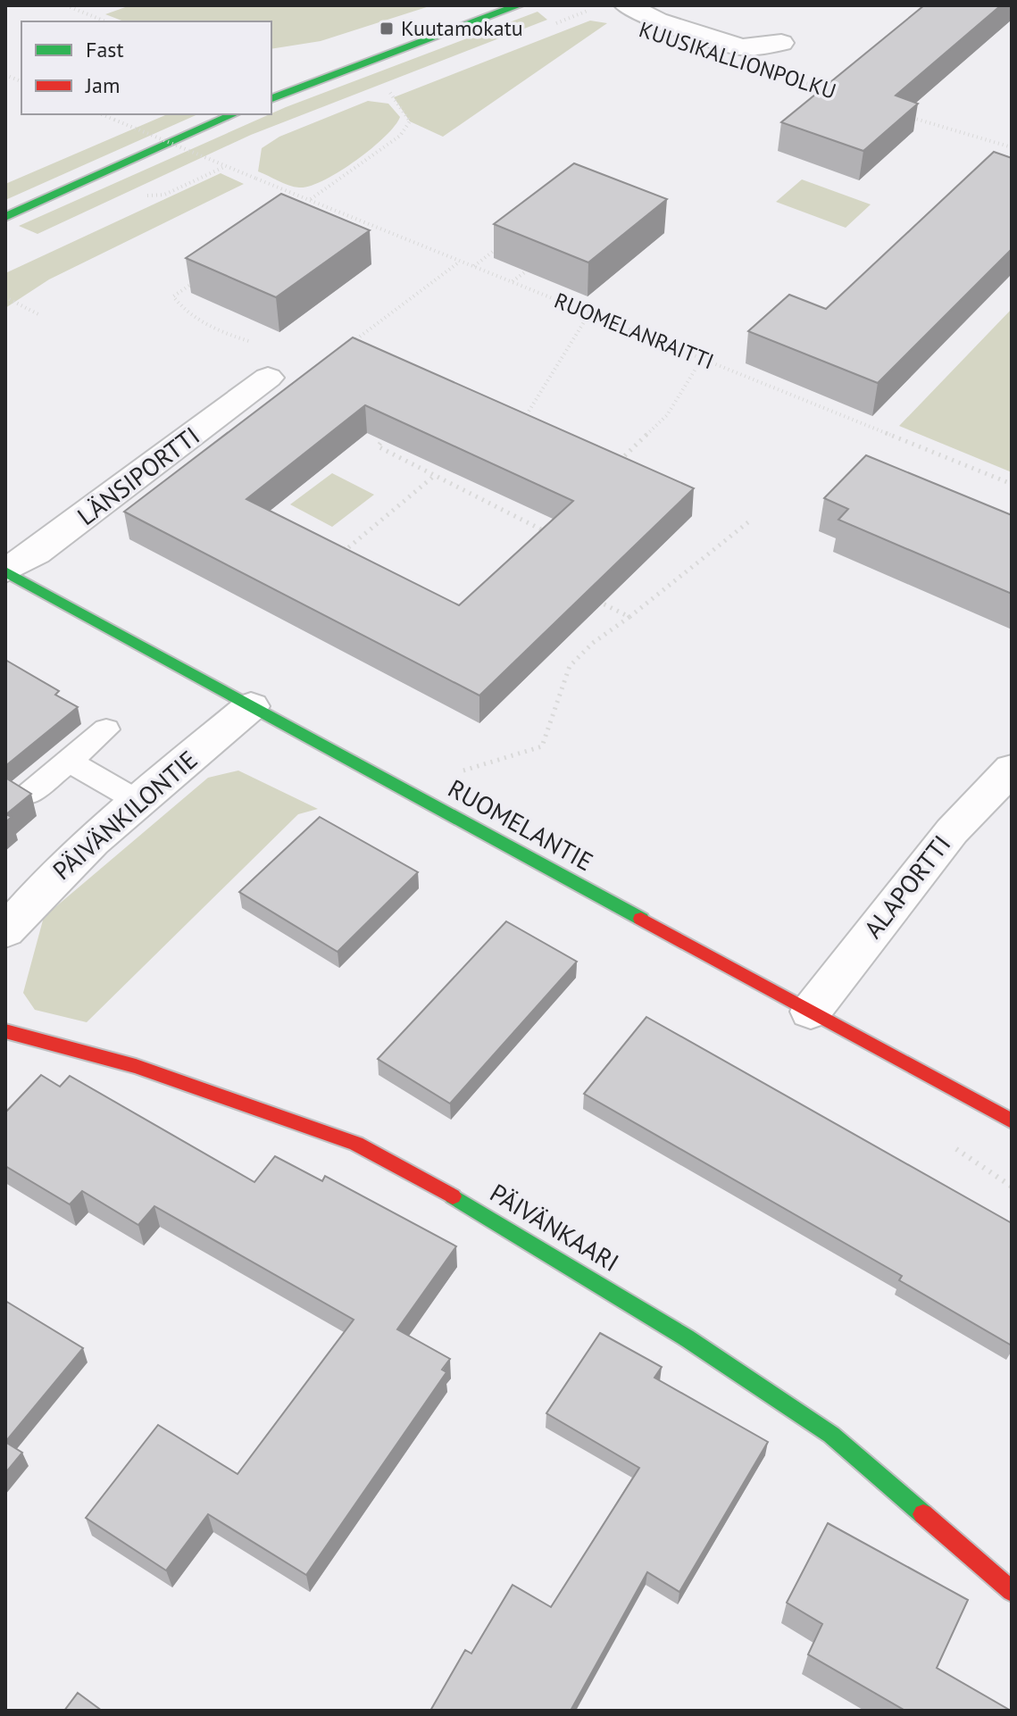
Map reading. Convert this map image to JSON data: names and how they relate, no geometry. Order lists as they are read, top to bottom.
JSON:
{
  "streets": {
    "street": [
      "LÄNSIPORTTI",
      "PÄIVÄNKILONTIE",
      "RUOMELANTIE",
      "ALAPORTTI",
      "PÄIVÄNKAARI"
    ],
    "path": ["KUUSIKALLIONPOLKU", "RUOMELANRAITTI"]
  },
  "crossings": [
    ["LÄNSIPORTTI", "RUOMELANTIE"],
    ["PÄIVÄNKILONTIE", "RUOMELANTIE"],
    ["RUOMELANTIE", "ALAPORTTI"]
  ],
  "places": {
    "transit": ["Kuutamokatu"]
  },
  "legend": ["Fast", "Jam"]
}
